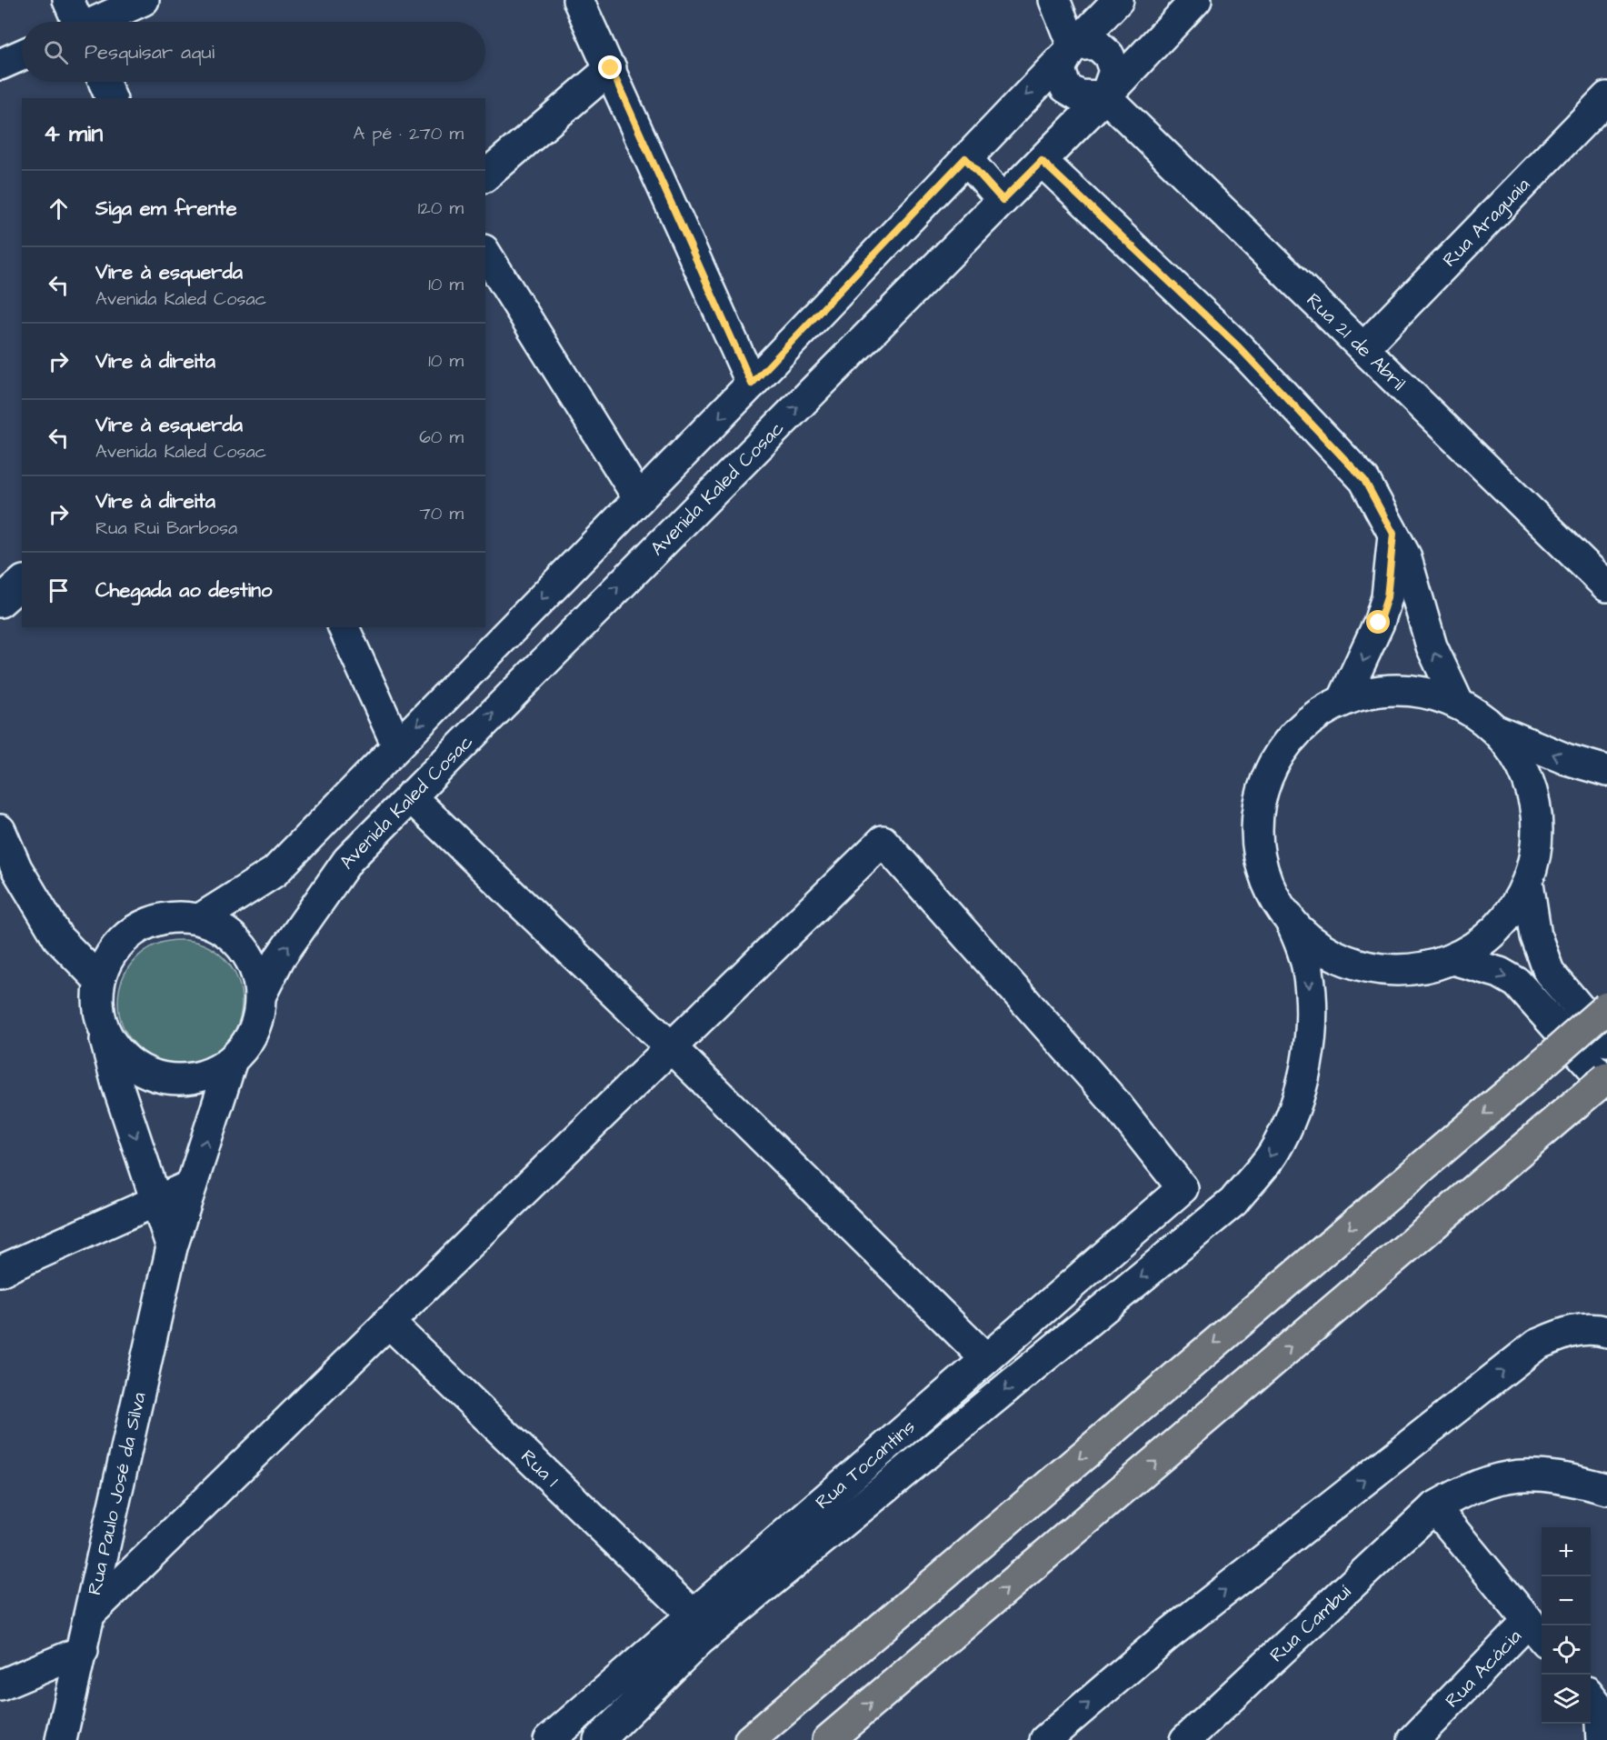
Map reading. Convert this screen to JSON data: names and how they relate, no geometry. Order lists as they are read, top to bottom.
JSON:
{
  "streets": {
    "street": [
      "Rua Araguaia",
      "Rua 21 de Abril",
      "Avenida Kaled Cosac",
      "Rua Tocantins",
      "Rua 1",
      "Rua Paulo José da Silva",
      "Rua Cambuí",
      "Rua Acácia"
    ]
  },
  "crossings": [
    ["Rua Araguaia", "Rua 21 de Abril"],
    ["Rua 21 de Abril", "Avenida Kaled Cosac"],
    ["Avenida Kaled Cosac", "Rua Paulo José da Silva"],
    ["Rua Tocantins", "Rua 1"]
  ],
  "page": {
    "search": "Pesquisar aqui",
    "heading": ["4 min", "A pé · 270 m"],
    "list": [
      ["Siga em frente", "120 m"],
      ["Vire à esquerda", "Avenida Kaled Cosac", "10 m"],
      ["Vire à direita", "10 m"],
      ["Vire à esquerda", "Avenida Kaled Cosac", "60 m"],
      ["Vire à direita", "Rua Rui Barbosa", "70 m"],
      "Chegada ao destino"
    ],
    "map_buttons": ["+", "−"]
  }
}
